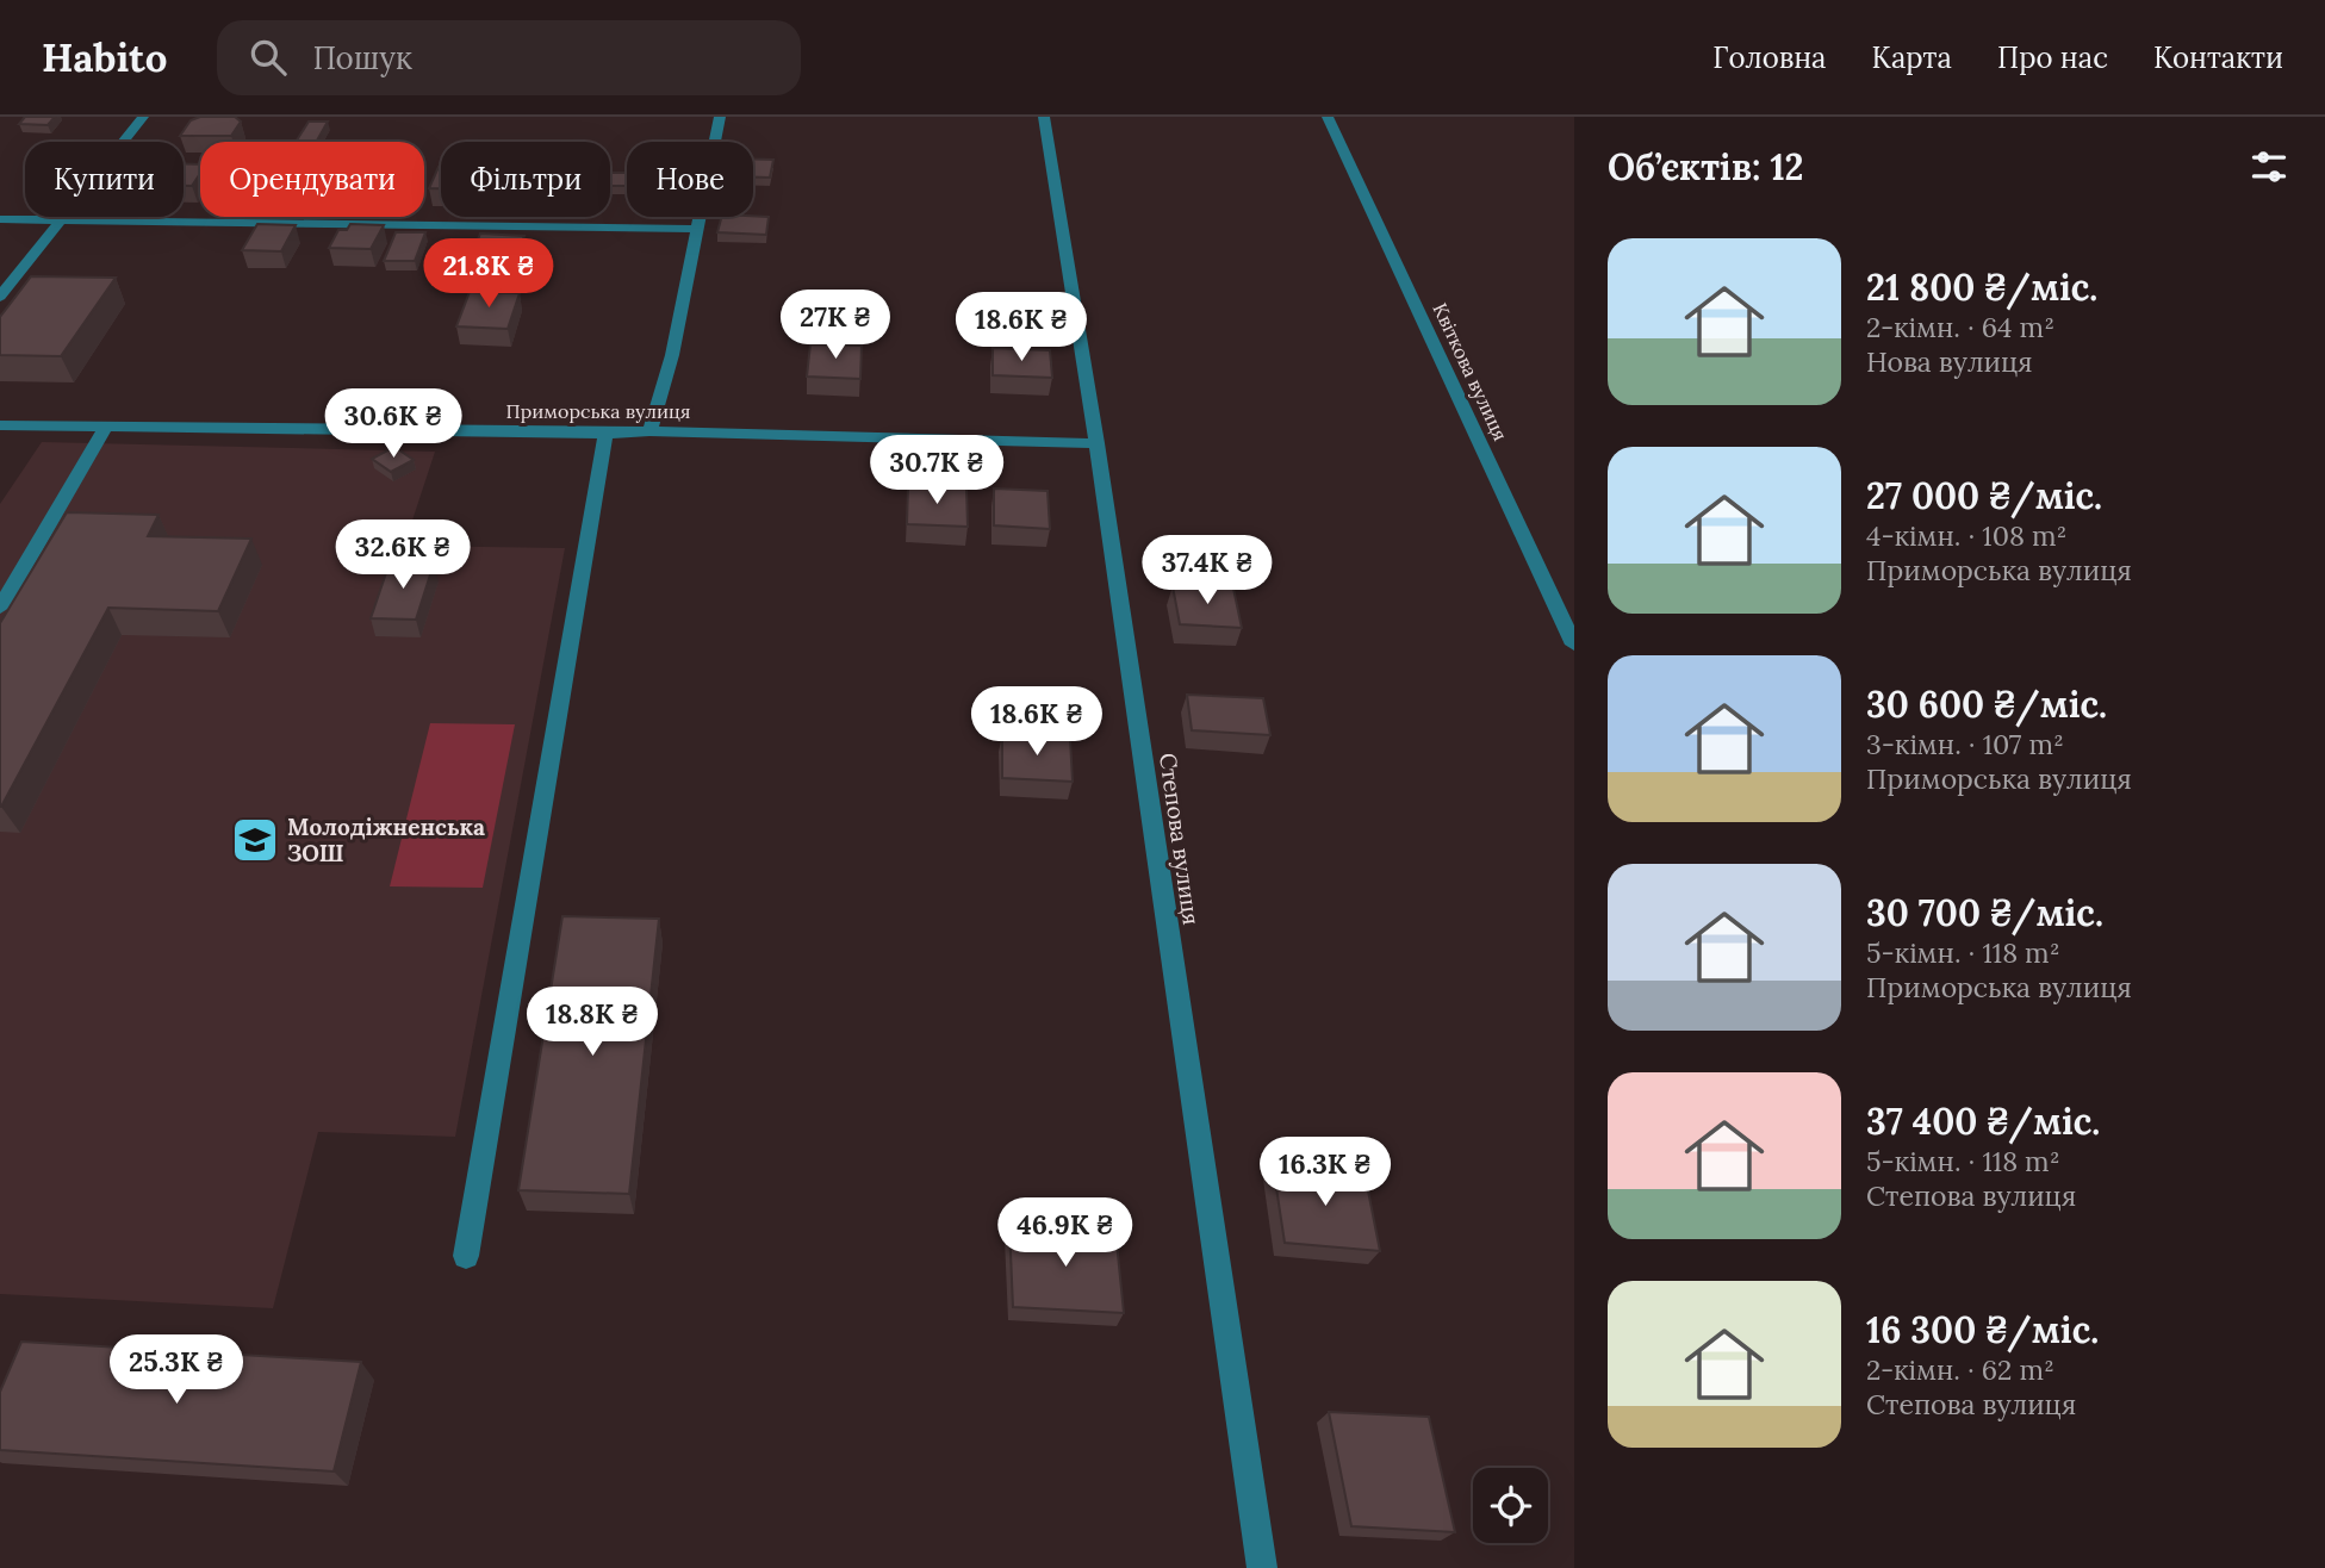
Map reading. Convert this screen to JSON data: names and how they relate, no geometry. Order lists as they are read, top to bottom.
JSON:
{
  "streets": {
    "street": ["Квіткова вулиця", "Приморська вулиця", "Степова вулиця"]
  },
  "crossings": [
    ["Приморська вулиця", "Степова вулиця"]
  ],
  "places": {
    "school or university": ["Молодіжненська ЗОШ"]
  },
  "page": {
    "header": "Habito",
    "search": "Пошук",
    "nav": [
      "Головна",
      "Карта",
      "Про нас",
      "Контакти"
    ],
    "heading": "Об’єктів: 12",
    "chip": [
      "Купити",
      "Орендувати",
      "Фільтри",
      "Нове"
    ],
    "list": [
      {
        "name": "21 800 ₴/міс.",
        "note": "2-кімн. · 64 m² · Нова вулиця"
      },
      {
        "name": "27 000 ₴/міс.",
        "note": "4-кімн. · 108 m² · Приморська вулиця"
      },
      {
        "name": "30 600 ₴/міс.",
        "note": "3-кімн. · 107 m² · Приморська вулиця"
      },
      {
        "name": "30 700 ₴/міс.",
        "note": "5-кімн. · 118 m² · Приморська вулиця"
      },
      {
        "name": "37 400 ₴/міс.",
        "note": "5-кімн. · 118 m² · Степова вулиця"
      },
      {
        "name": "16 300 ₴/міс.",
        "note": "2-кімн. · 62 m² · Степова вулиця"
      }
    ],
    "price": [
      "21.8K ₴",
      "27K ₴",
      "18.6K ₴",
      "30.6K ₴",
      "30.7K ₴",
      "32.6K ₴",
      "37.4K ₴",
      "18.6K ₴",
      "18.8K ₴",
      "16.3K ₴",
      "46.9K ₴",
      "25.3K ₴"
    ]
  }
}
